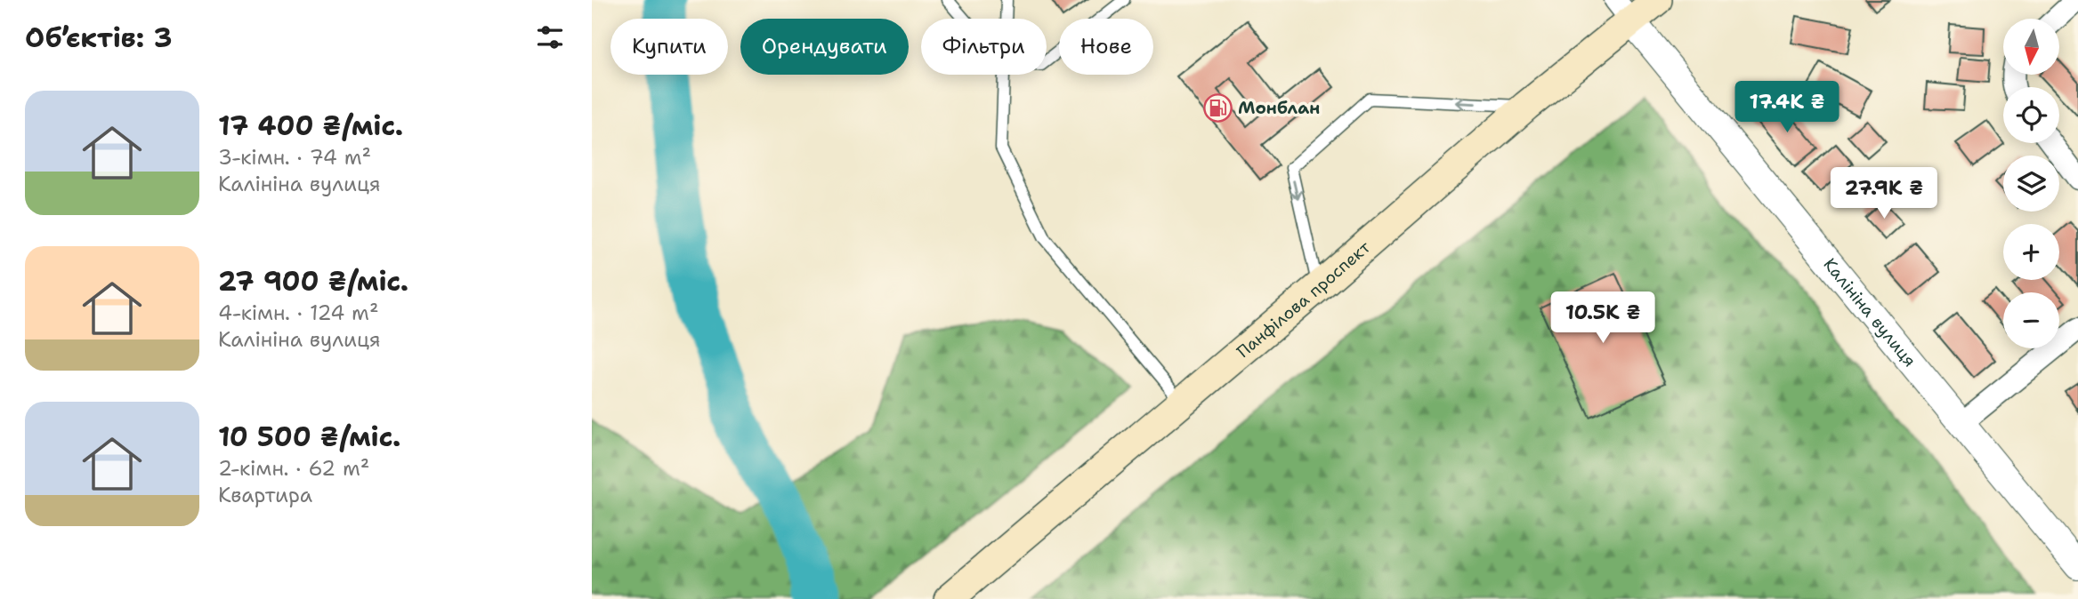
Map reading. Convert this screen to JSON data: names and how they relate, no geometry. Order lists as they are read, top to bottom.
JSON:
{
  "streets": {
    "main road": ["Панфілова проспект"],
    "street": ["Калініна вулиця"]
  },
  "crossings": [
    ["Панфілова проспект", "Калініна вулиця"]
  ],
  "places": {
    "fuel station": ["Монблан"]
  },
  "north": "bottom",
  "page": {
    "heading": "Об’єктів: 3",
    "map_buttons": ["+", "−"],
    "chip": [
      "Купити",
      "Орендувати",
      "Фільтри",
      "Нове"
    ],
    "list": [
      {
        "name": "17 400 ₴/міс.",
        "note": "3-кімн. · 74 m² · Калініна вулиця"
      },
      {
        "name": "27 900 ₴/міс.",
        "note": "4-кімн. · 124 m² · Калініна вулиця"
      },
      {
        "name": "10 500 ₴/міс.",
        "note": "2-кімн. · 62 m² · Квартира"
      }
    ],
    "price": ["17.4K ₴", "27.9K ₴", "10.5K ₴"]
  }
}
